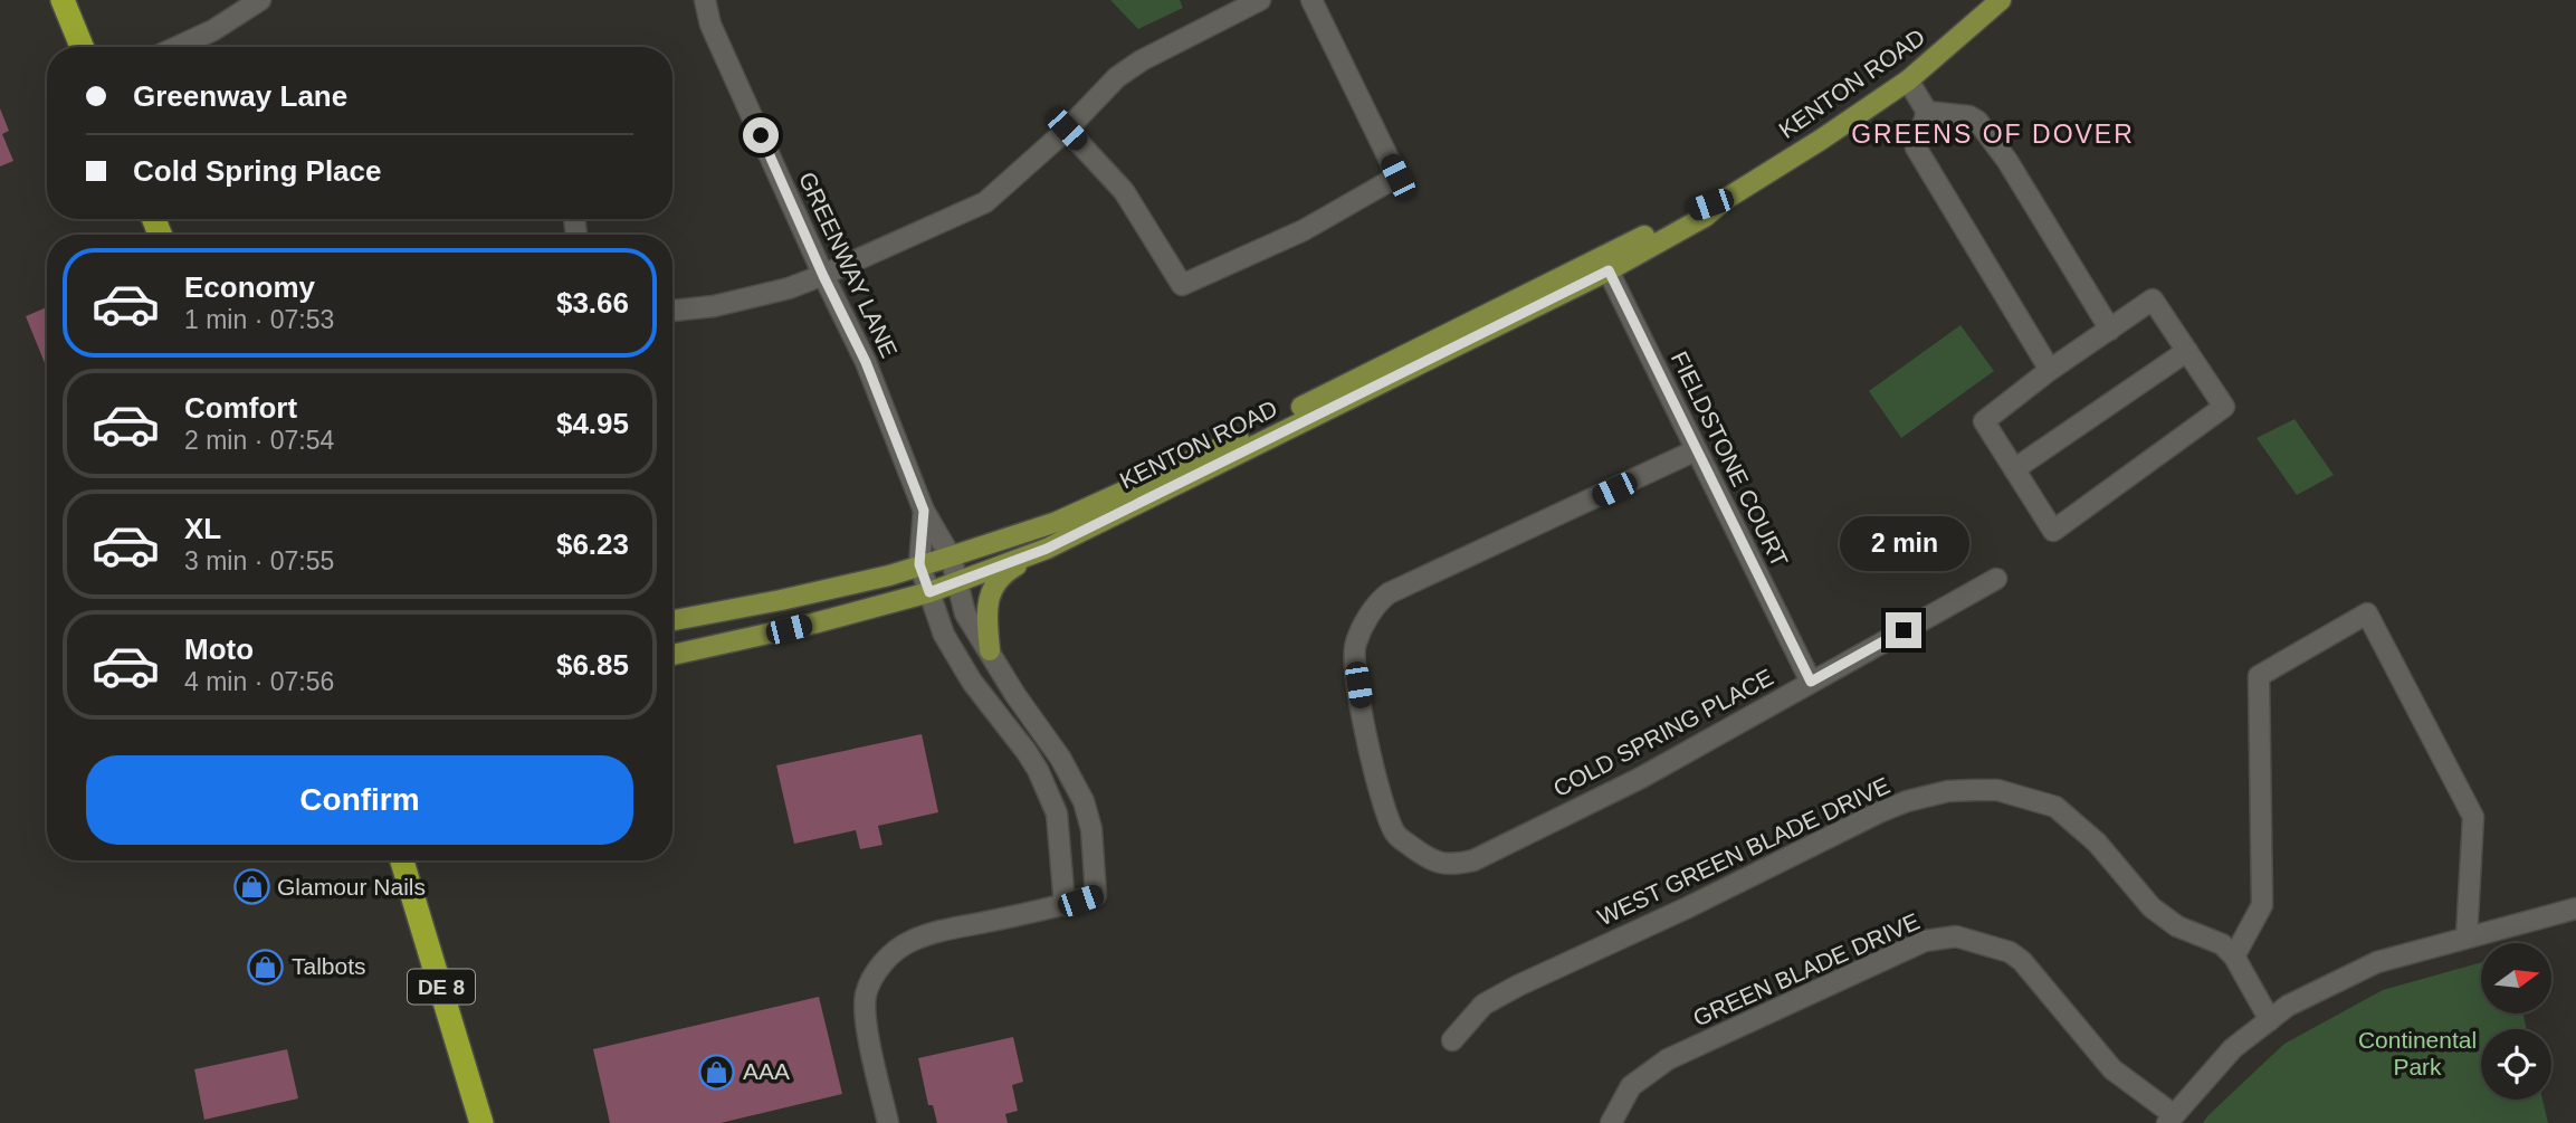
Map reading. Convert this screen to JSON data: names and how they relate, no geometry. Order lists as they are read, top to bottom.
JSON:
{
  "streets": {
    "highway": ["DE 8"],
    "main road": ["KENTON ROAD"],
    "street": [
      "GREENWAY LANE",
      "FIELDSTONE COURT",
      "COLD SPRING PLACE",
      "WEST GREEN BLADE DRIVE",
      "GREEN BLADE DRIVE"
    ]
  },
  "crossings": [
    ["KENTON ROAD", "GREENWAY LANE"],
    ["KENTON ROAD", "FIELDSTONE COURT"],
    ["FIELDSTONE COURT", "COLD SPRING PLACE"]
  ],
  "districts": ["GREENS OF DOVER"],
  "parks": ["Continental Park"],
  "places": {
    "shop": ["Glamour Nails", "Talbots", "AAA"]
  },
  "north": "right",
  "page": {
    "banner": ["Greenway Lane", "Cold Spring Place"],
    "list": [
      {
        "name": "Economy",
        "note": "1 min · 07:53",
        "value": "$3.66"
      },
      {
        "name": "Comfort",
        "note": "2 min · 07:54",
        "value": "$4.95"
      },
      {
        "name": "XL",
        "note": "3 min · 07:55",
        "value": "$6.23"
      },
      {
        "name": "Moto",
        "note": "4 min · 07:56",
        "value": "$6.85"
      }
    ],
    "bubble": "2 min",
    "buttons": "Confirm"
  }
}
